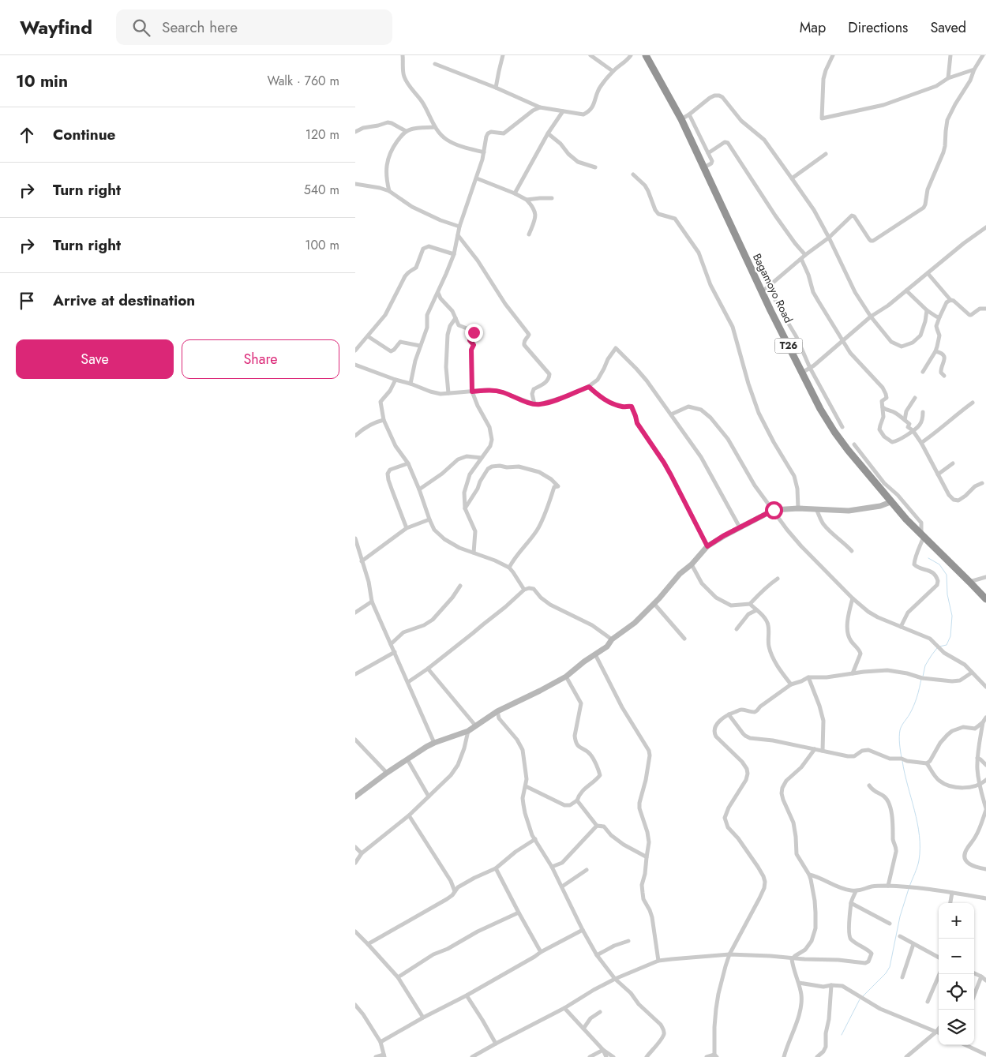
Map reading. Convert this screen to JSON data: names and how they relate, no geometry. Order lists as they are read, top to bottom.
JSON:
{
  "streets": {
    "highway": ["Bagamoyo Road", "T26"]
  },
  "page": {
    "header": "Wayfind",
    "search": "Search here",
    "nav": ["Map", "Directions", "Saved"],
    "heading": ["10 min", "Walk · 760 m"],
    "list": [
      ["Continue", "120 m"],
      ["Turn right", "540 m"],
      ["Turn right", "100 m"],
      "Arrive at destination"
    ],
    "buttons": ["Save", "Share"],
    "map_buttons": ["+", "−"]
  }
}
